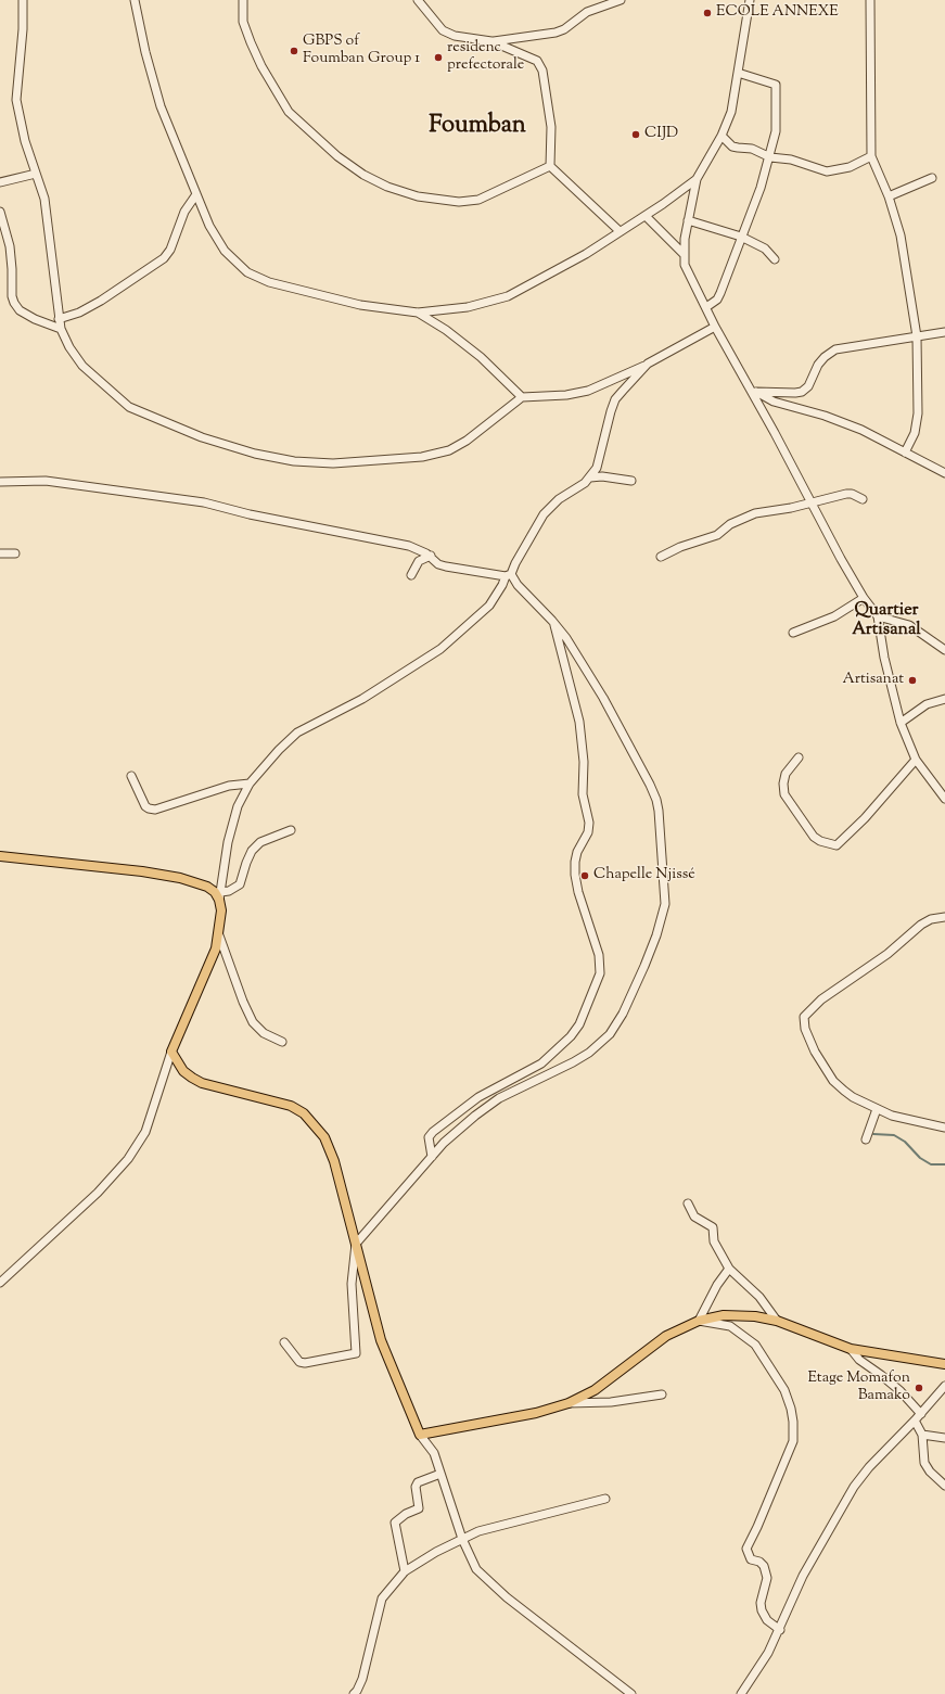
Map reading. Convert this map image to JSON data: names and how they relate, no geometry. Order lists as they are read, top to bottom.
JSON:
{
  "districts": ["Foumban", "Quartier Artisanal"],
  "places": [
    "ECOLE ANNEXE",
    "GBPS of Foumban Group 1",
    "residenc prefectorale",
    "CIJD",
    "Artisanat",
    "Chapelle Njissé",
    "Etage Momafon Bamako"
  ]
}
